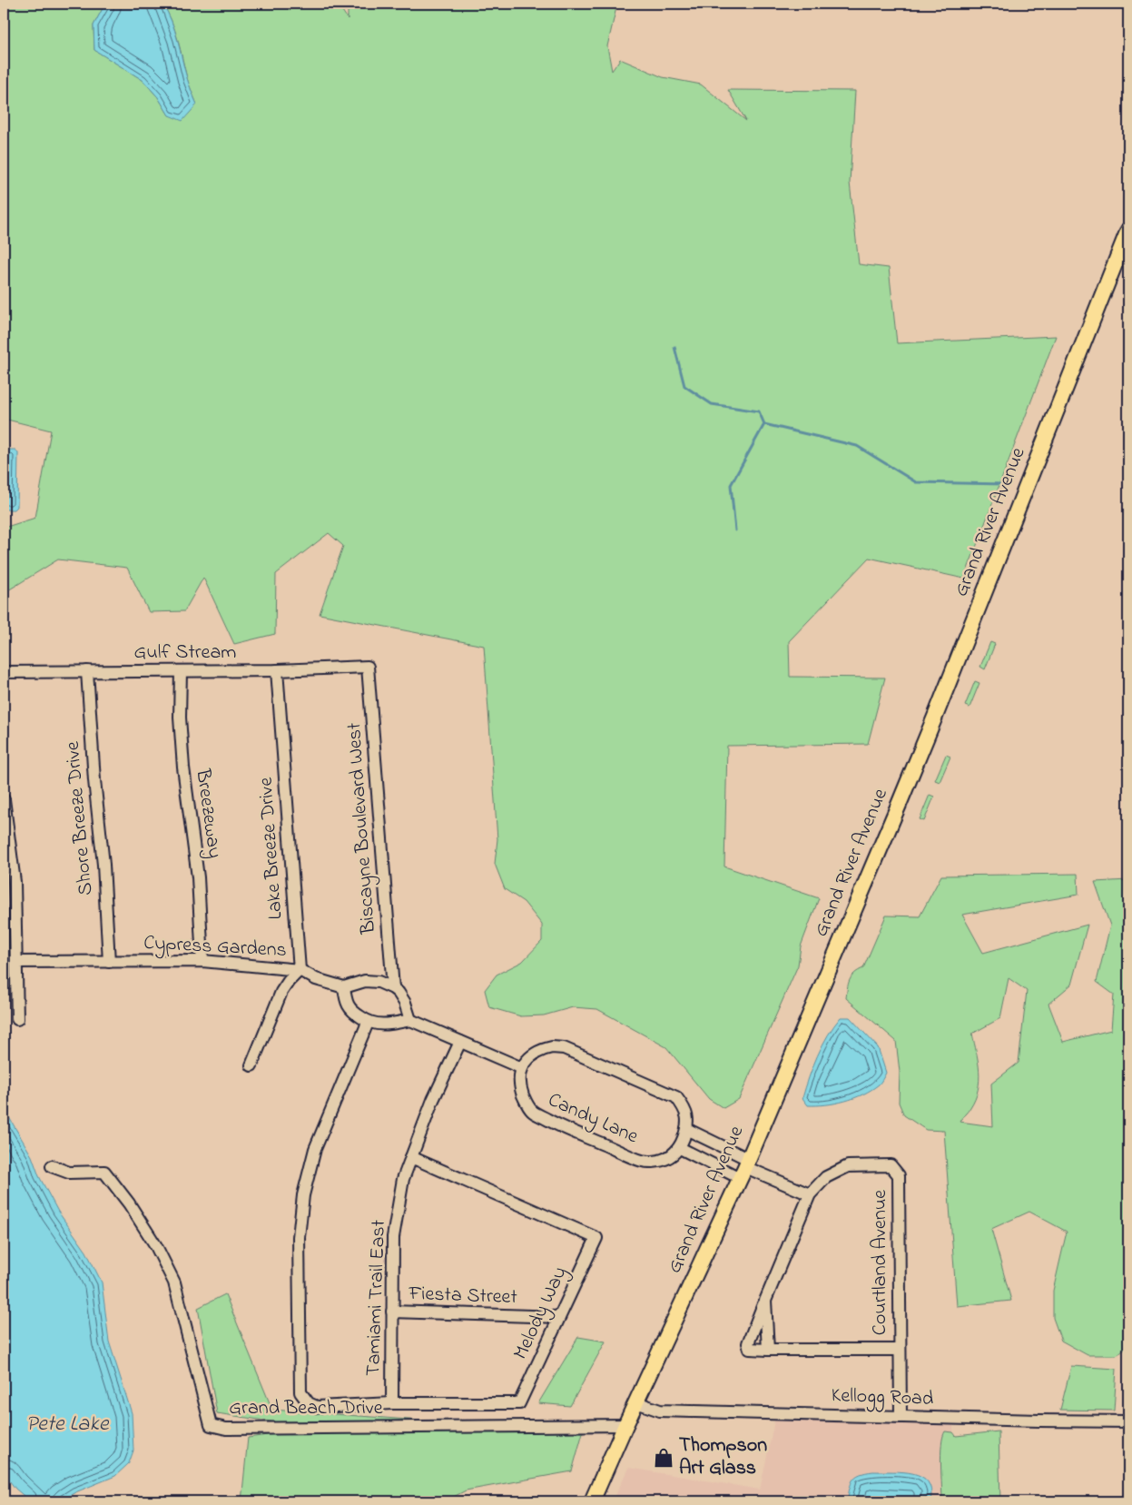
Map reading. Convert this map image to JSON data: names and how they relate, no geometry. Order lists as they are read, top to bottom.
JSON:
{
  "streets": {
    "main road": ["Grand River Avenue"],
    "street": [
      "Gulf Stream",
      "Breezeway",
      "Shore Breeze Drive",
      "Biscayne Boulevard West",
      "Lake Breeze Drive",
      "Cypress Gardens",
      "Candy Lane",
      "Courtland Avenue",
      "Fiesta Street",
      "Tamiami Trail East",
      "Melody Way",
      "Kellogg Road",
      "Grand Beach Drive"
    ]
  },
  "crossings": [
    ["Grand River Avenue", "Kellogg Road"],
    ["Grand River Avenue", "Grand Beach Drive"],
    ["Gulf Stream", "Breezeway"],
    ["Gulf Stream", "Shore Breeze Drive"],
    ["Gulf Stream", "Biscayne Boulevard West"],
    ["Gulf Stream", "Lake Breeze Drive"],
    ["Breezeway", "Cypress Gardens"],
    ["Shore Breeze Drive", "Cypress Gardens"],
    ["Lake Breeze Drive", "Cypress Gardens"],
    ["Courtland Avenue", "Kellogg Road"],
    ["Fiesta Street", "Tamiami Trail East"],
    ["Fiesta Street", "Melody Way"],
    ["Tamiami Trail East", "Melody Way"]
  ],
  "water": ["Pete Lake"],
  "places": {
    "shop": ["Thompson Art Glass"]
  }
}
